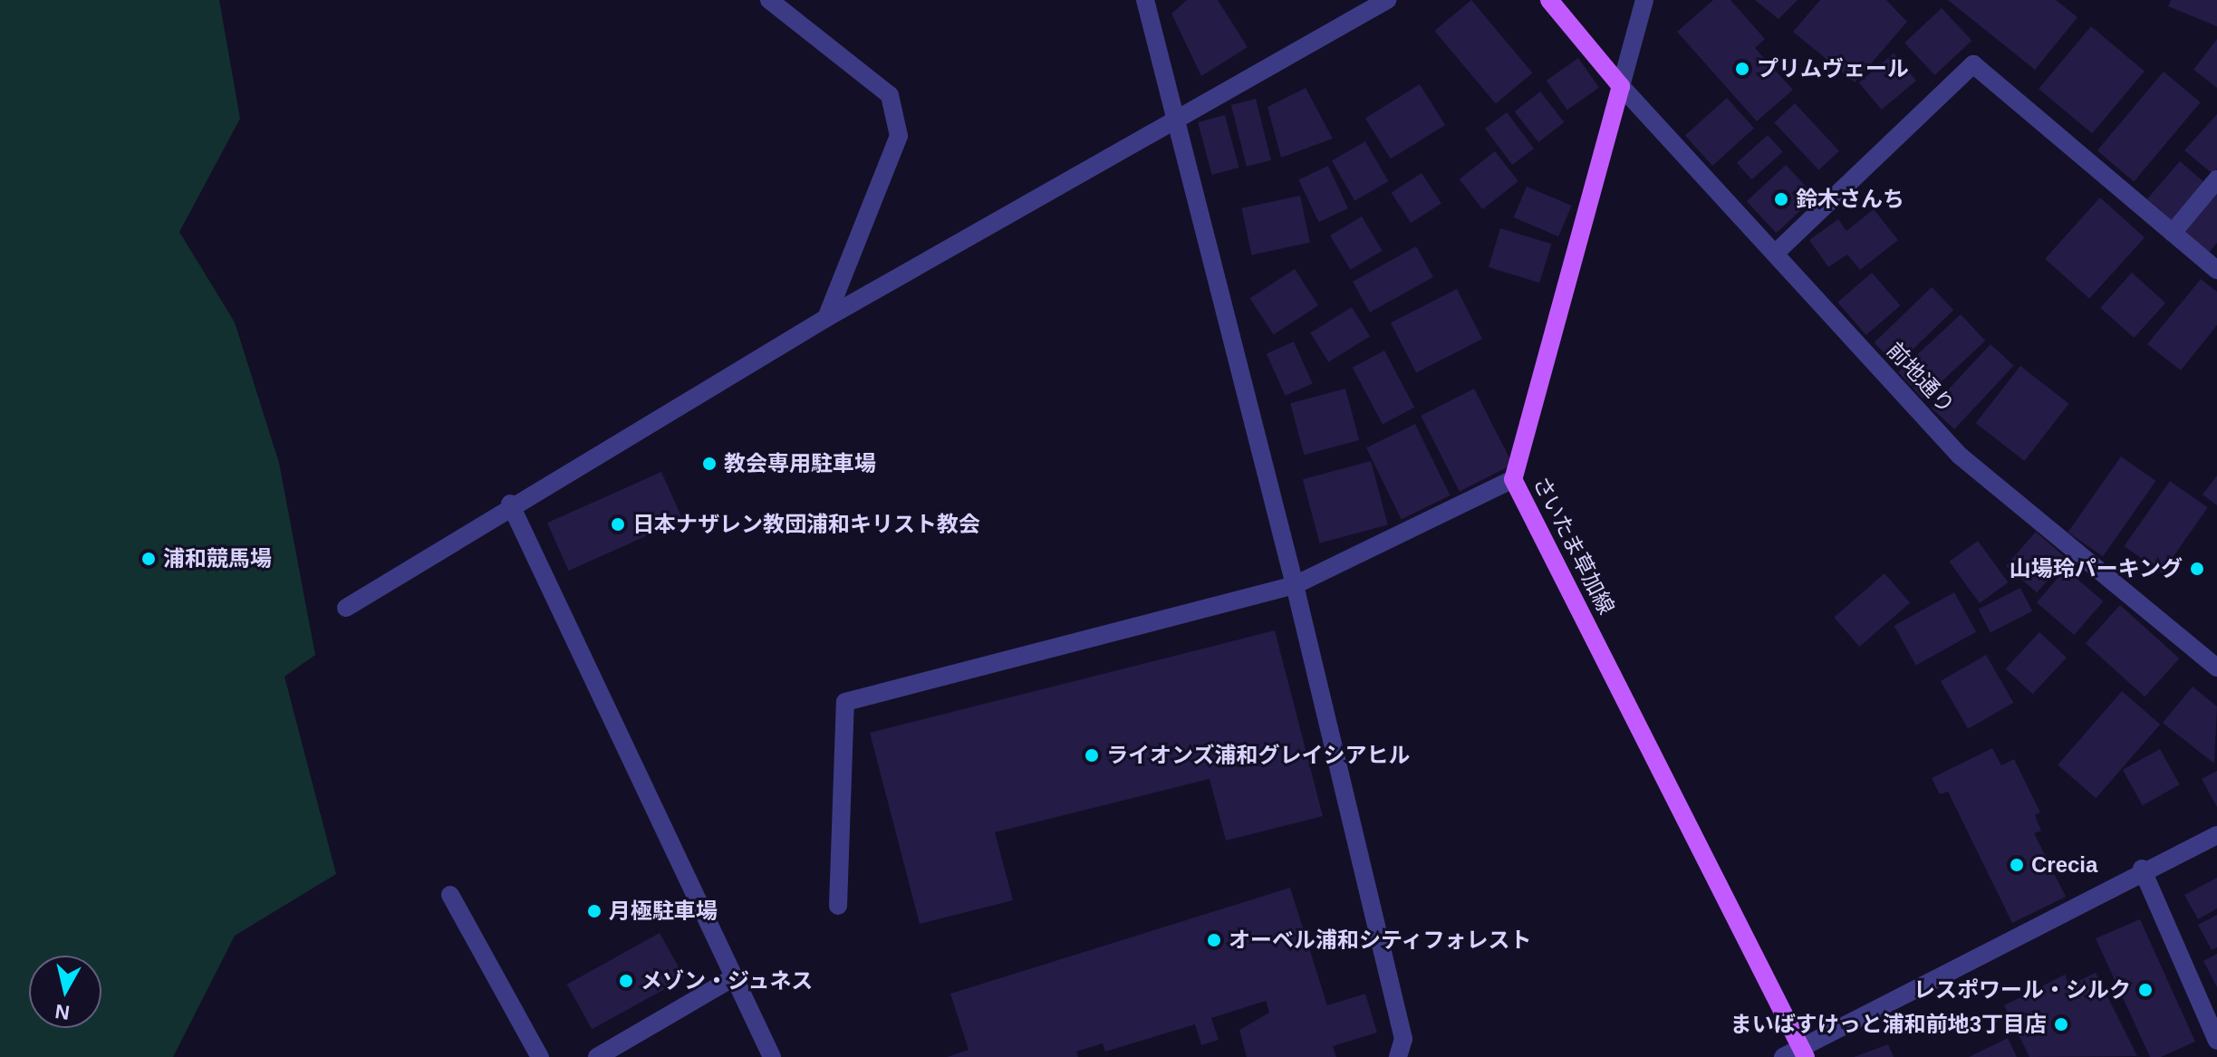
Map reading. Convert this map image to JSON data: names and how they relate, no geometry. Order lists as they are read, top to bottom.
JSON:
{
  "streets": {
    "main road": ["さいたま草加線"],
    "street": ["前地通り"]
  },
  "crossings": [
    ["前地通り", "さいたま草加線"]
  ],
  "places": [
    "プリムヴェール",
    "鈴木さんち",
    "教会専用駐車場",
    "日本ナザレン教団浦和キリスト教会",
    "浦和競馬場",
    "山場玲パーキング",
    "ライオンズ浦和グレイシアヒル",
    "Crecia",
    "月極駐車場",
    "オーベル浦和シティフォレスト",
    "メゾン・ジュネス",
    "レスポワール・シルク",
    "まいばすけっと浦和前地3丁目店"
  ],
  "north": "bottom"
}
